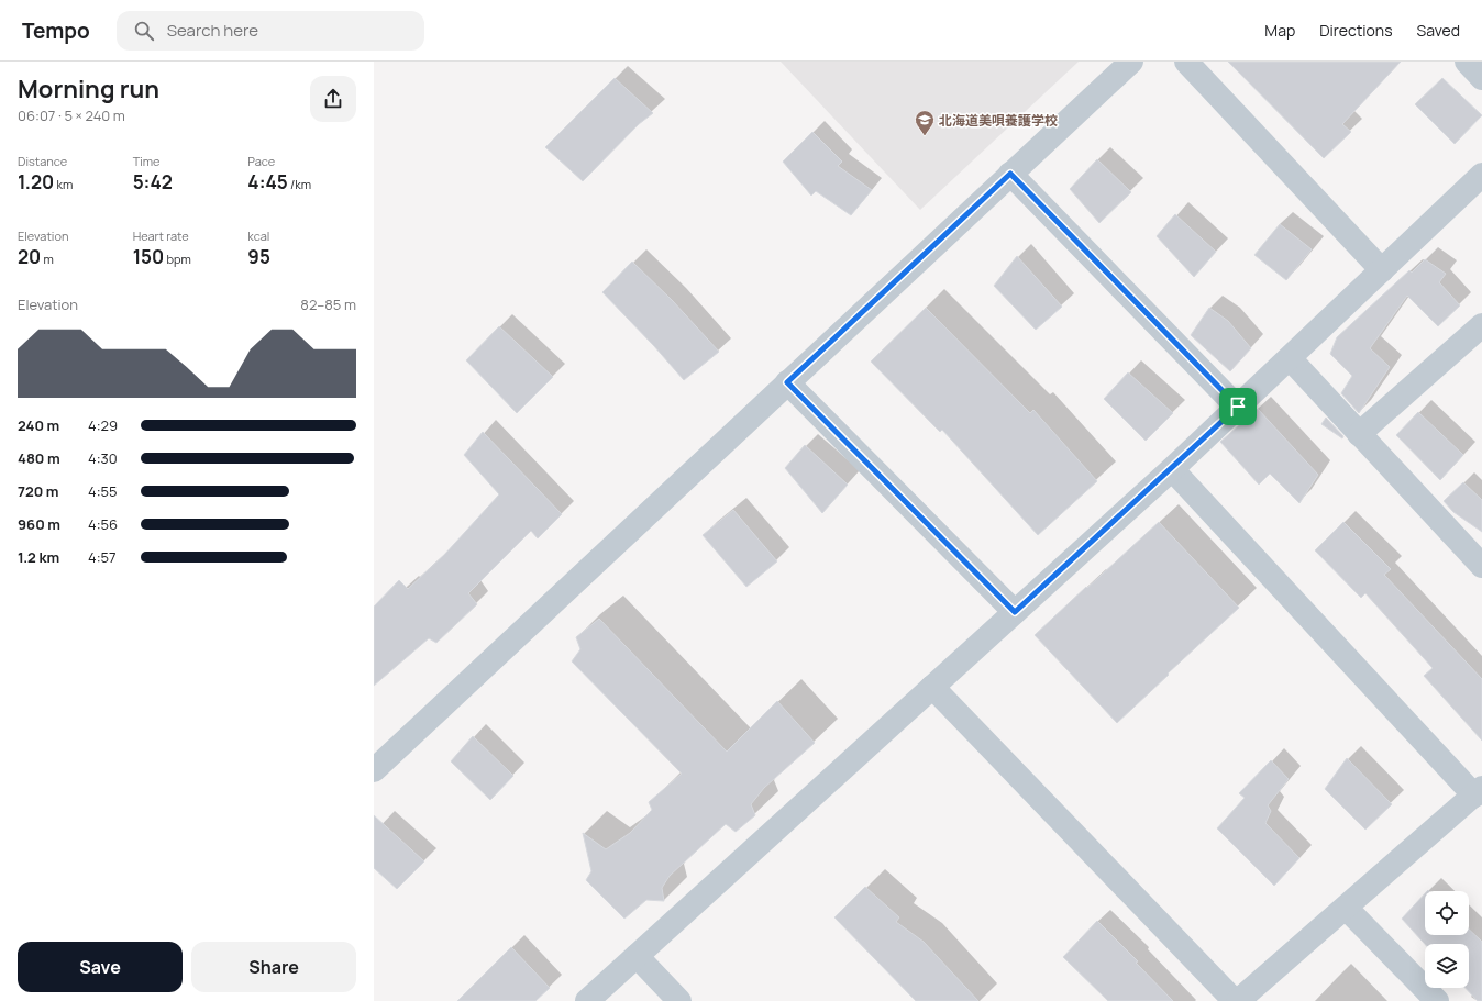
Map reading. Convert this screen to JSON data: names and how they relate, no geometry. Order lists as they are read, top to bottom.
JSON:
{
  "places": {
    "school or university": ["北海道美唄養護学校"]
  },
  "page": {
    "header": "Tempo",
    "search": "Search here",
    "nav": ["Map", "Directions", "Saved"],
    "heading": ["Morning run", "06:07 · 5 × 240 m"],
    "stats": [
      ["Distance", "1.20 km"],
      ["Time", "5:42"],
      ["Pace", "4:45 /km"],
      ["Elevation", "20 m"],
      ["Heart rate", "150 bpm"],
      ["kcal", "95"]
    ],
    "chart": ["Elevation", "82–85 m"],
    "list": [
      {
        "name": "240 m",
        "note": "4:29"
      },
      {
        "name": "480 m",
        "note": "4:30"
      },
      {
        "name": "720 m",
        "note": "4:55"
      },
      {
        "name": "960 m",
        "note": "4:56"
      },
      {
        "name": "1.2 km",
        "note": "4:57"
      }
    ],
    "buttons": ["Save", "Share"]
  }
}
